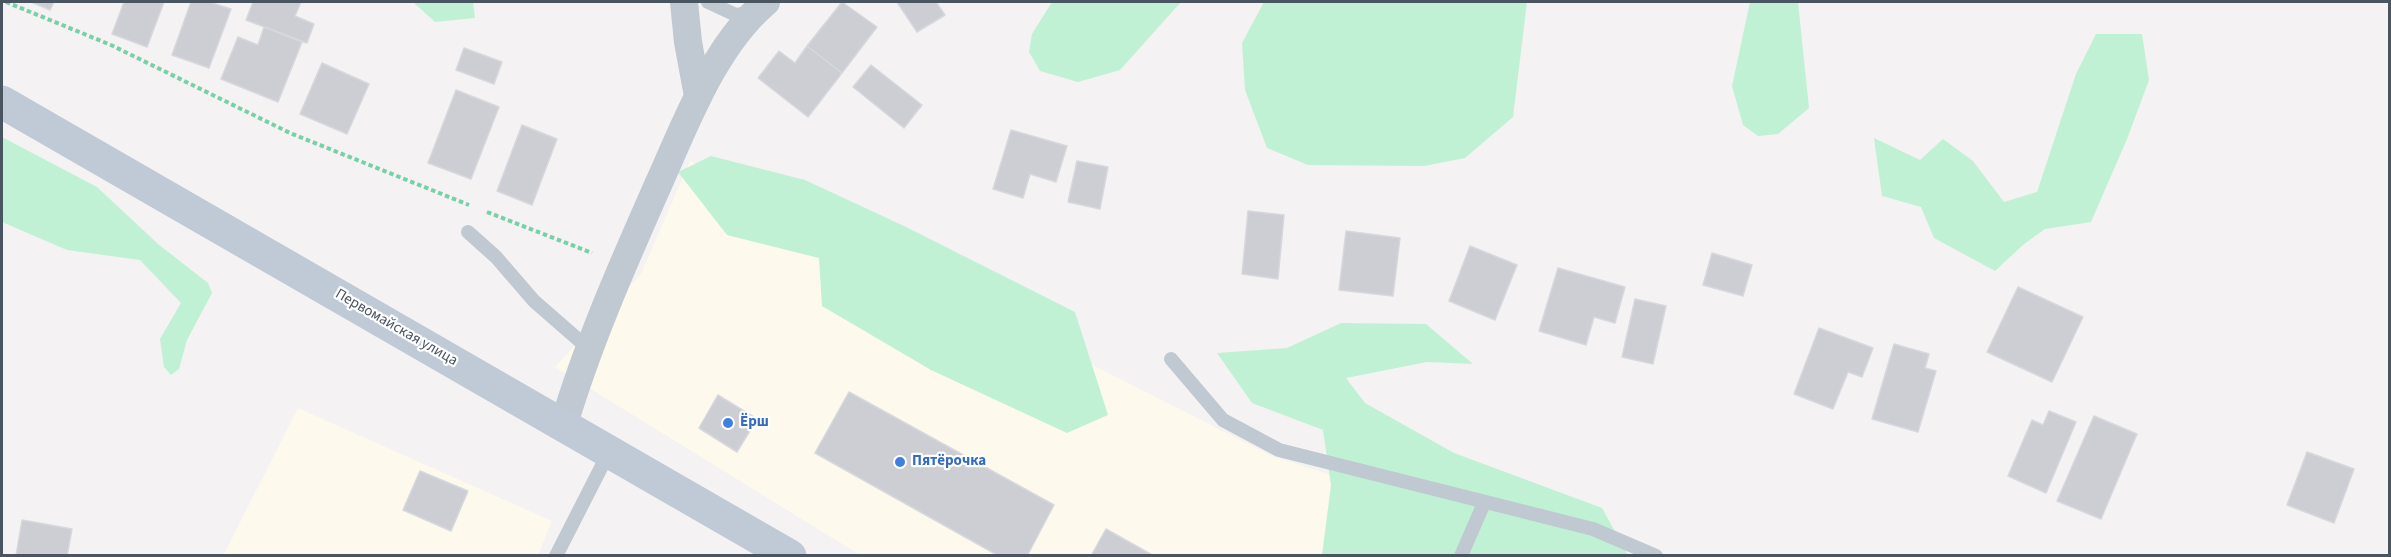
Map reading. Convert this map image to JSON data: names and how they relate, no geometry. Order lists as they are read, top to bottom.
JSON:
{
  "streets": {
    "main road": ["Первомайская улица"]
  },
  "places": ["Ёрш", "Пятёрочка"]
}
